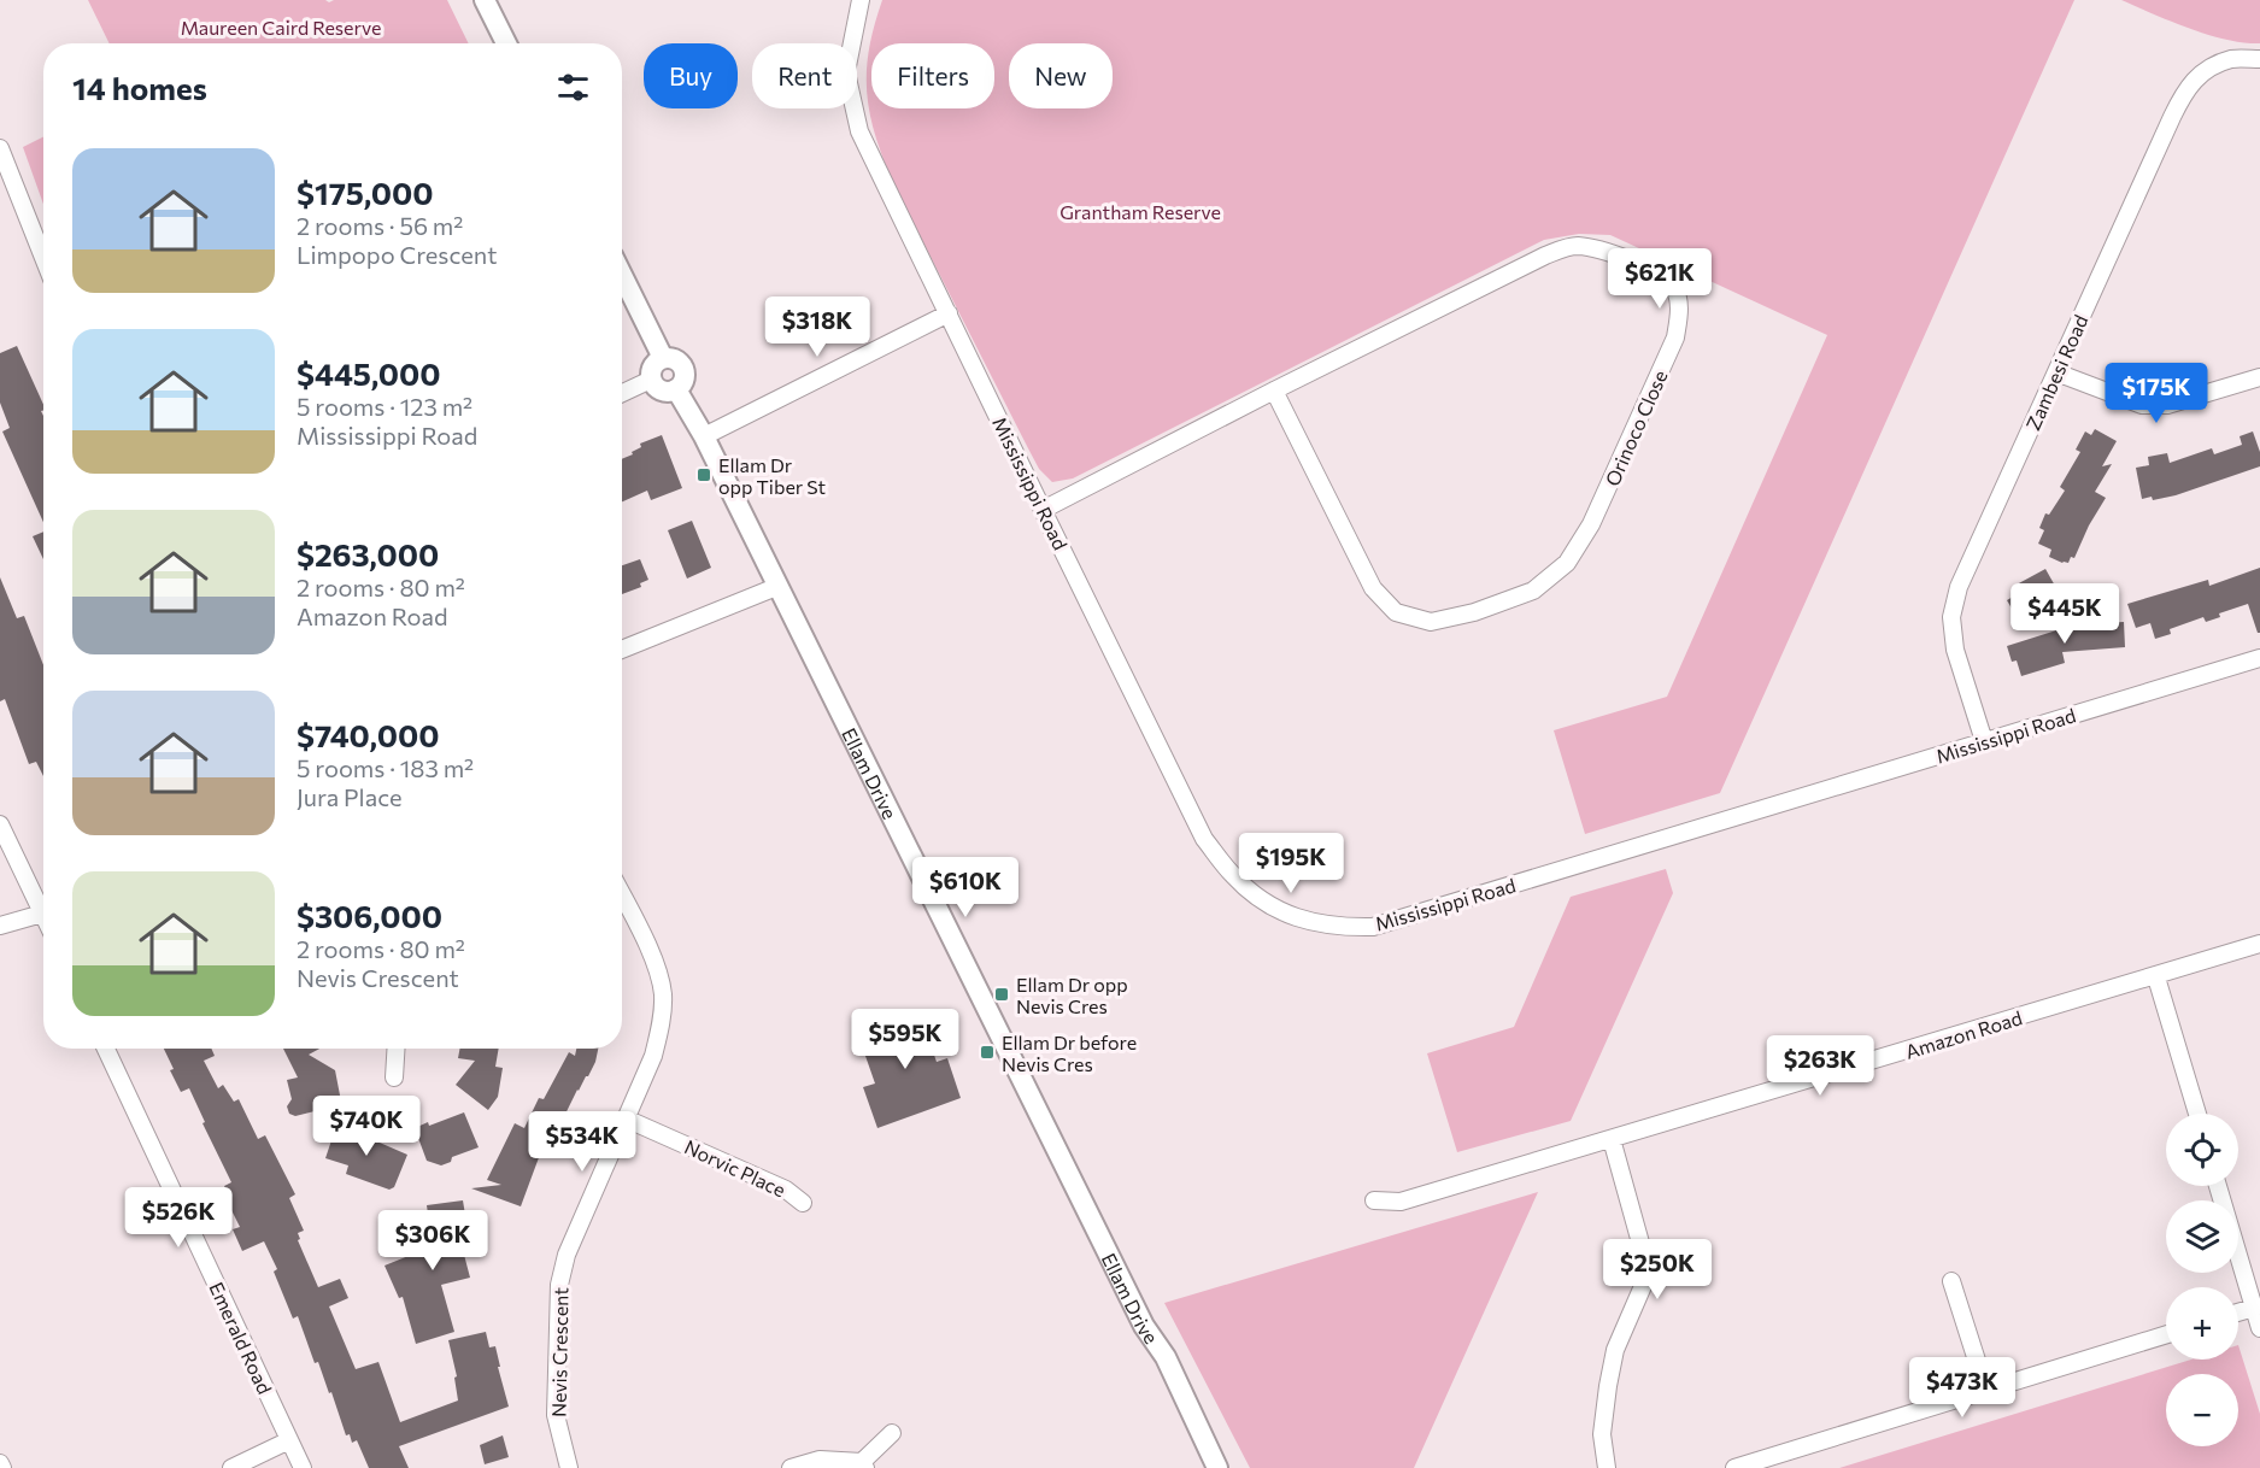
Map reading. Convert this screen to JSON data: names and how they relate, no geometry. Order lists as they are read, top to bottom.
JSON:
{
  "streets": {
    "street": [
      "Zambesi Road",
      "Orinoco Close",
      "Mississippi Road",
      "Ellam Drive",
      "Amazon Road",
      "Norvic Place",
      "Emerald Road",
      "Nevis Crescent"
    ]
  },
  "crossings": [
    ["Zambesi Road", "Mississippi Road"],
    ["Orinoco Close", "Mississippi Road"],
    ["Norvic Place", "Nevis Crescent"]
  ],
  "parks": ["Maureen Caird Reserve", "Grantham Reserve"],
  "places": {
    "transit": ["Ellam Dr opp Tiber St", "Ellam Dr opp Nevis Cres", "Ellam Dr before Nevis Cres"]
  },
  "page": {
    "chip": [
      "Buy",
      "Rent",
      "Filters",
      "New"
    ],
    "heading": "14 homes",
    "list": [
      {
        "name": "$175,000",
        "note": "2 rooms · 56 m² · Limpopo Crescent"
      },
      {
        "name": "$445,000",
        "note": "5 rooms · 123 m² · Mississippi Road"
      },
      {
        "name": "$263,000",
        "note": "2 rooms · 80 m² · Amazon Road"
      },
      {
        "name": "$740,000",
        "note": "5 rooms · 183 m² · Jura Place"
      },
      {
        "name": "$306,000",
        "note": "2 rooms · 80 m² · Nevis Crescent"
      }
    ],
    "price": [
      "$621K",
      "$318K",
      "$175K",
      "$445K",
      "$195K",
      "$610K",
      "$595K",
      "$263K",
      "$740K",
      "$534K",
      "$526K",
      "$306K",
      "$250K",
      "$473K"
    ],
    "map_buttons": ["+", "−"]
  }
}
